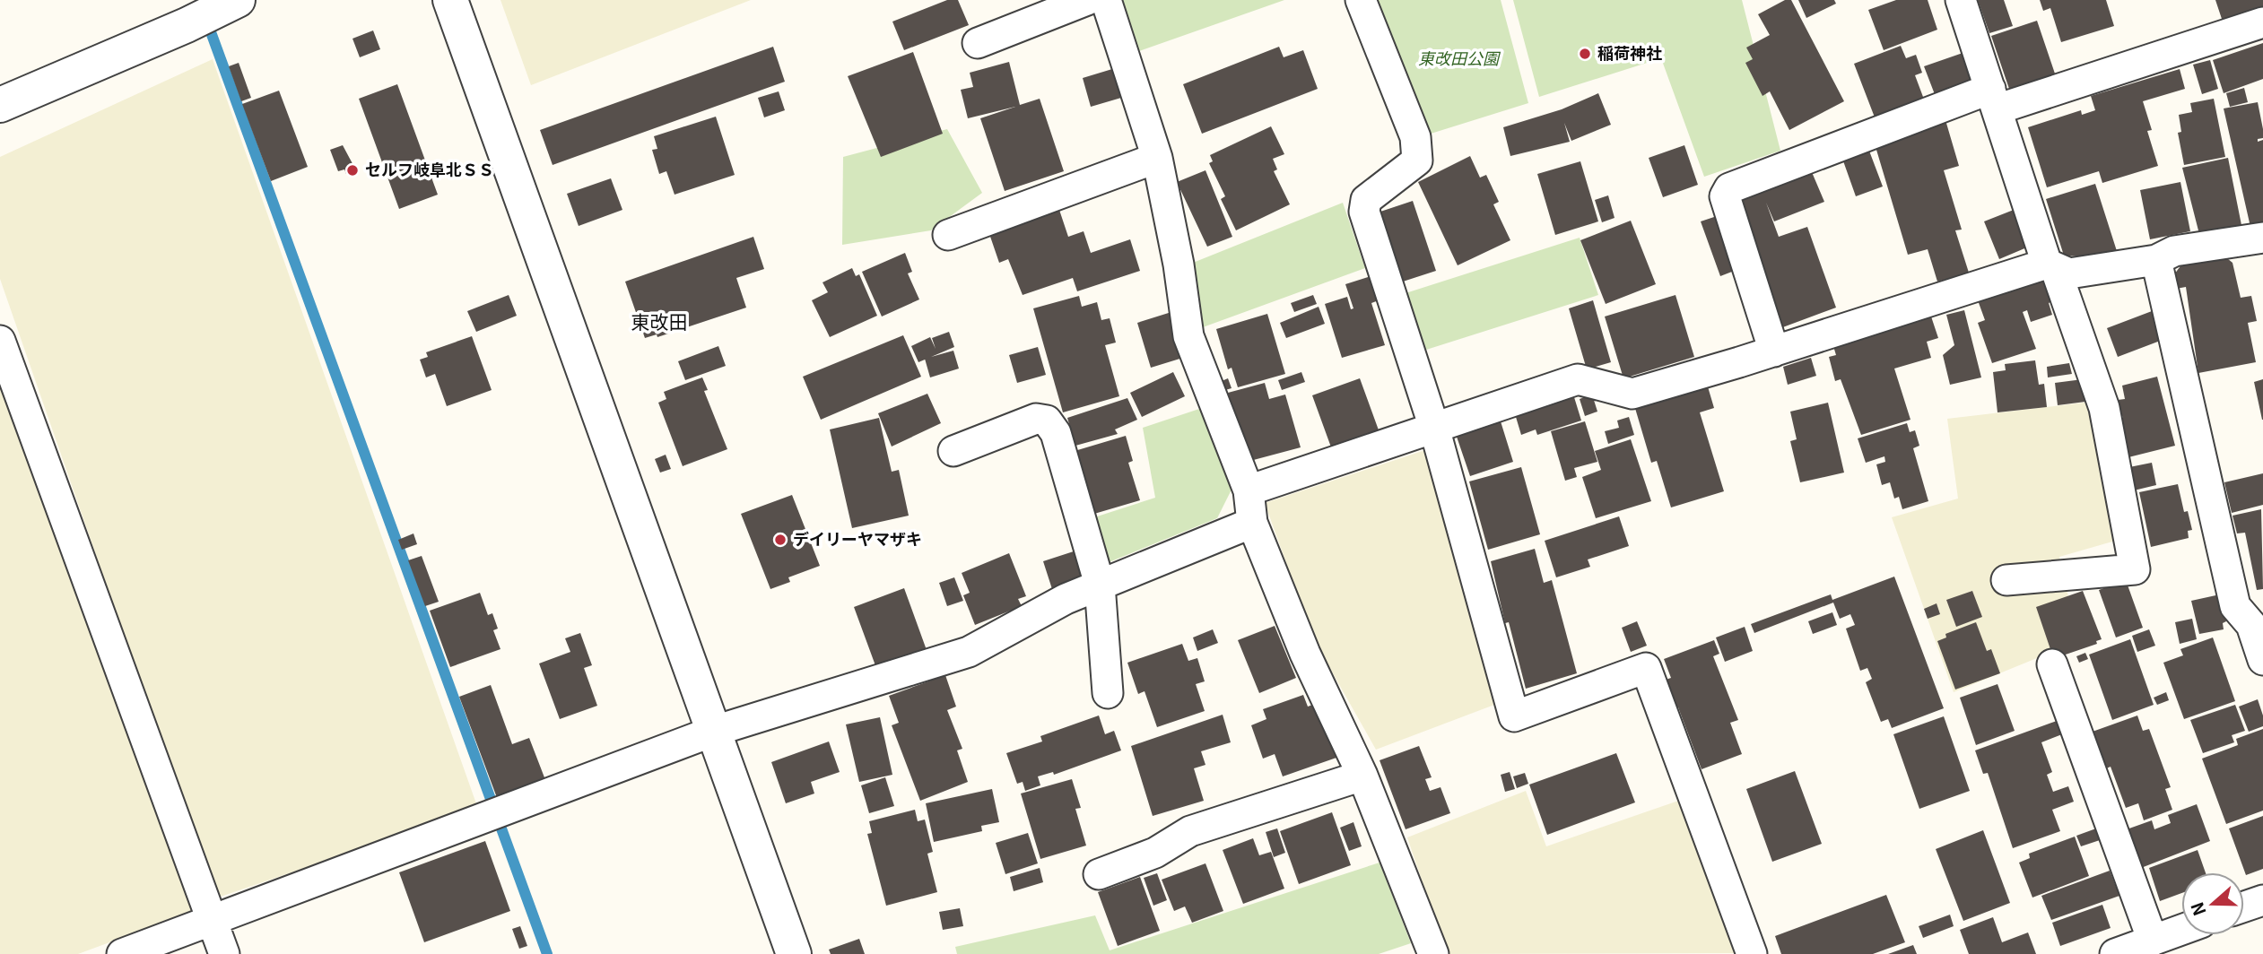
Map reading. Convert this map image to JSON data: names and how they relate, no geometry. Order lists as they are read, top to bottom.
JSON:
{
  "districts": ["東改田"],
  "parks": ["東改田公園"],
  "places": ["稲荷神社", "セルフ岐阜北ＳＳ", "デイリーヤマザキ"],
  "north": "left"
}
